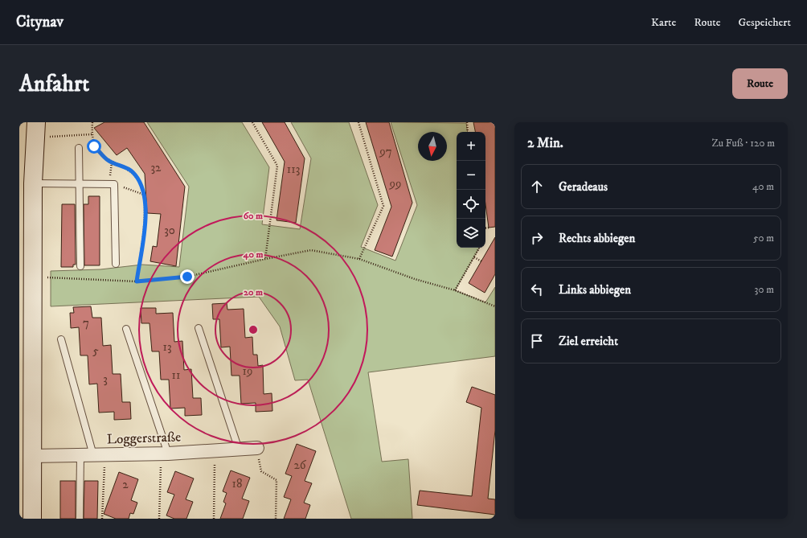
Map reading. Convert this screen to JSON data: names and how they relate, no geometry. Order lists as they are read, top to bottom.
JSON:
{
  "streets": {
    "street": ["Loggerstraße"]
  },
  "house_numbers": [
    "97",
    "32",
    "113",
    "99",
    "30",
    "7",
    "13",
    "5",
    "19",
    "11",
    "3",
    "26",
    "18",
    "2"
  ],
  "north": "bottom",
  "page": {
    "header": "Citynav",
    "nav": ["Karte", "Route", "Gespeichert"],
    "buttons": "Route",
    "title": "Anfahrt",
    "heading": ["2 Min.", "Zu Fuß · 120 m"],
    "map_buttons": ["+", "−"],
    "list": [
      ["Geradeaus", "40 m"],
      ["Rechts abbiegen", "50 m"],
      ["Links abbiegen", "30 m"],
      "Ziel erreicht"
    ]
  },
  "rings": ["60 m", "40 m", "20 m"]
}
